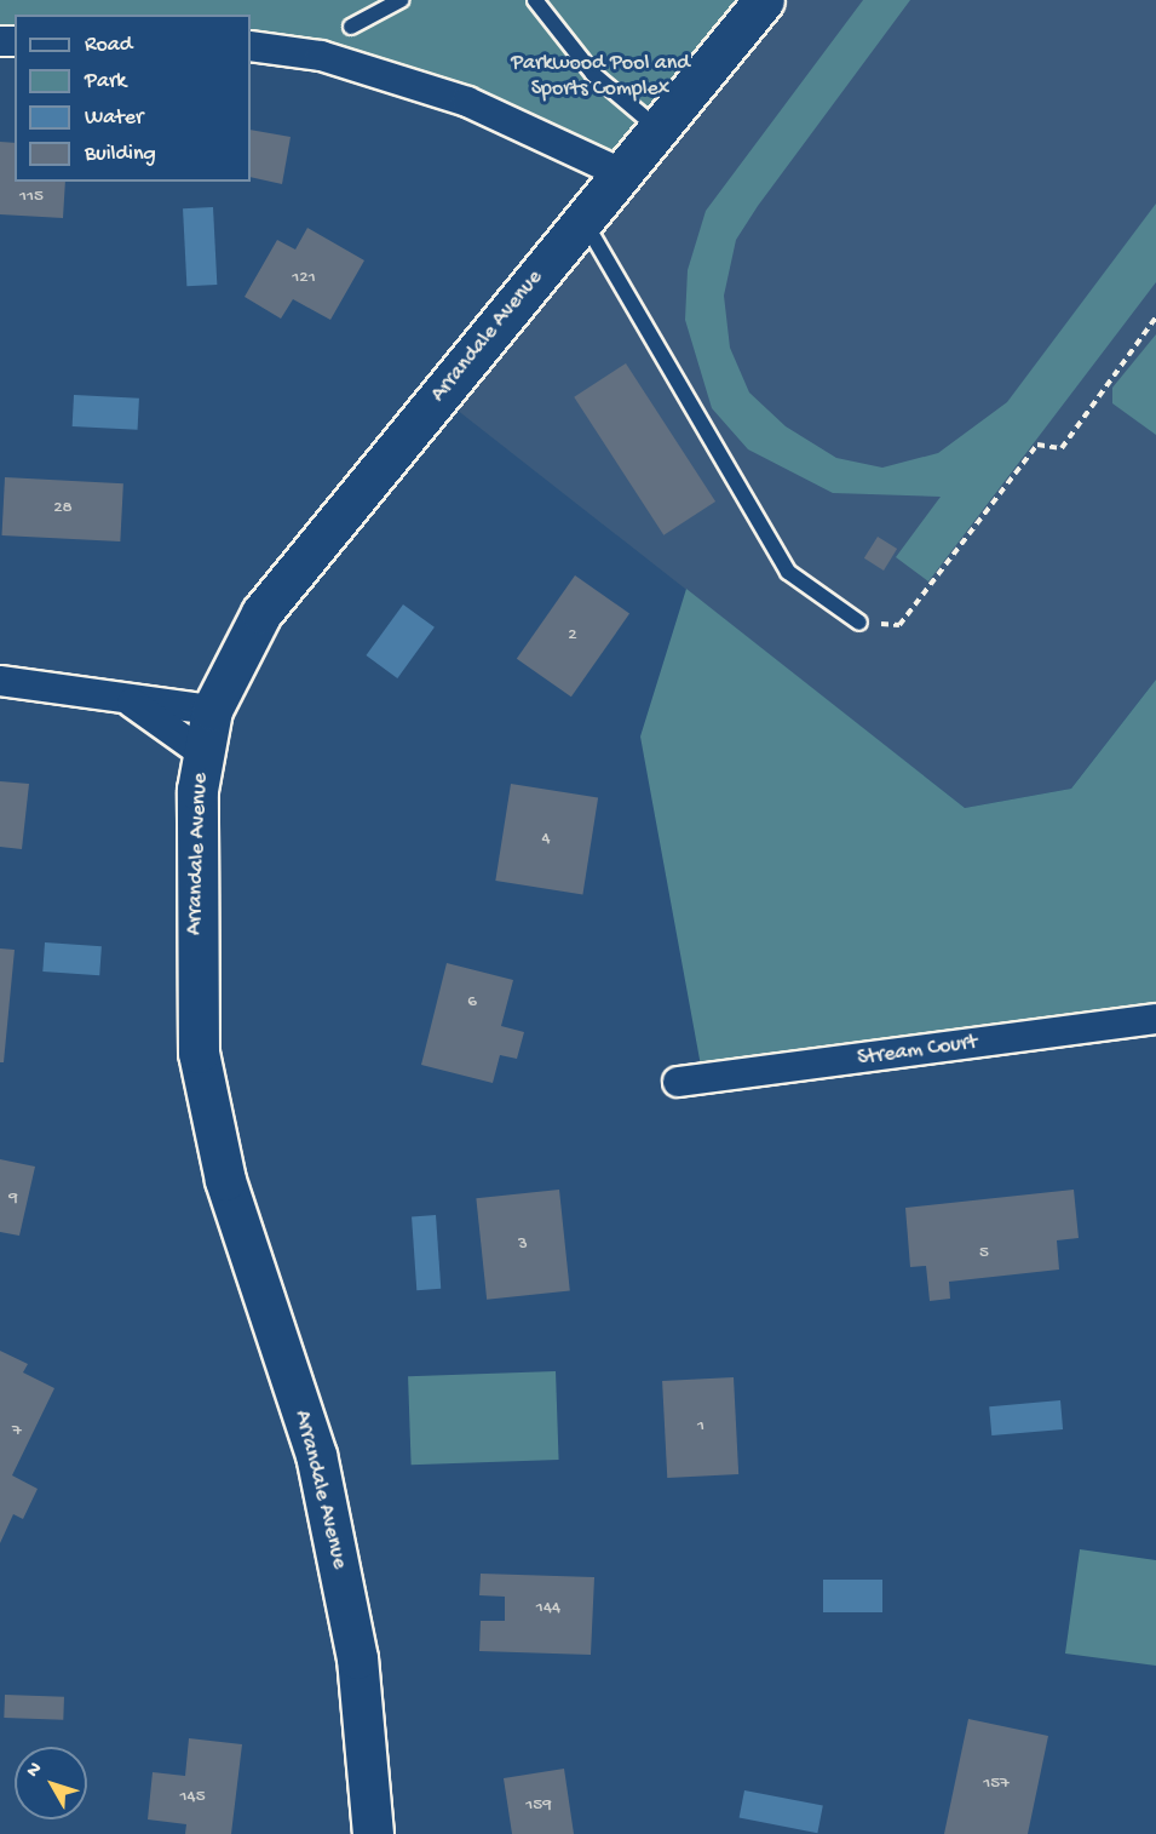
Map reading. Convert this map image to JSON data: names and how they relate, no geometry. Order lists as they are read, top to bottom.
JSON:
{
  "streets": {
    "street": ["Arrandale Avenue", "Stream Court"]
  },
  "parks": ["Parkwood Pool and Sports Complex"],
  "house_numbers": [
    "115",
    "121",
    "28",
    "2",
    "4",
    "6",
    "9",
    "3",
    "5",
    "1",
    "7",
    "144",
    "157",
    "145",
    "159"
  ],
  "legend": [
    "Road",
    "Park",
    "Water",
    "Building"
  ],
  "north": "top left"
}
